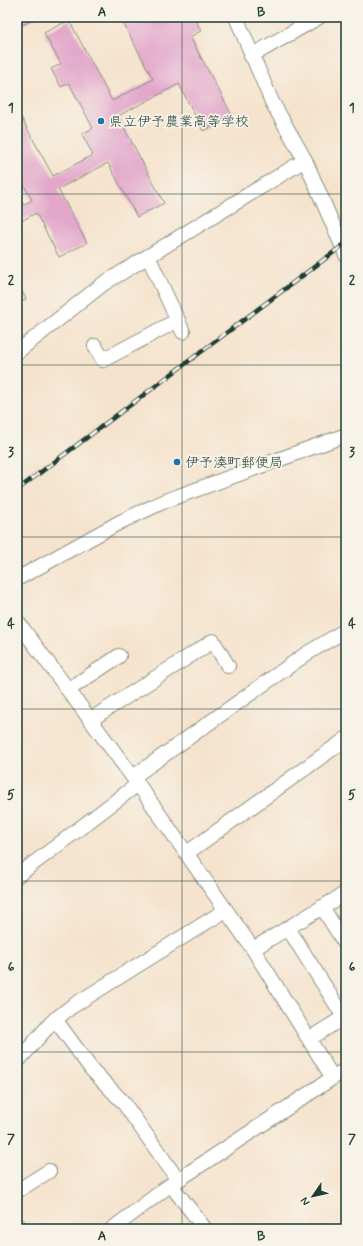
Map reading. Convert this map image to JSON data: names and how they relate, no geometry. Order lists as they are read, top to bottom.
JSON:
{
  "places": ["県立伊予農業高等学校", "伊予湊町郵便局"],
  "north": "bottom left",
  "grid": {
    "columns": ["A", "B"],
    "rows": [
      "1",
      "2",
      "3",
      "4",
      "5",
      "6",
      "7"
    ]
  }
}
